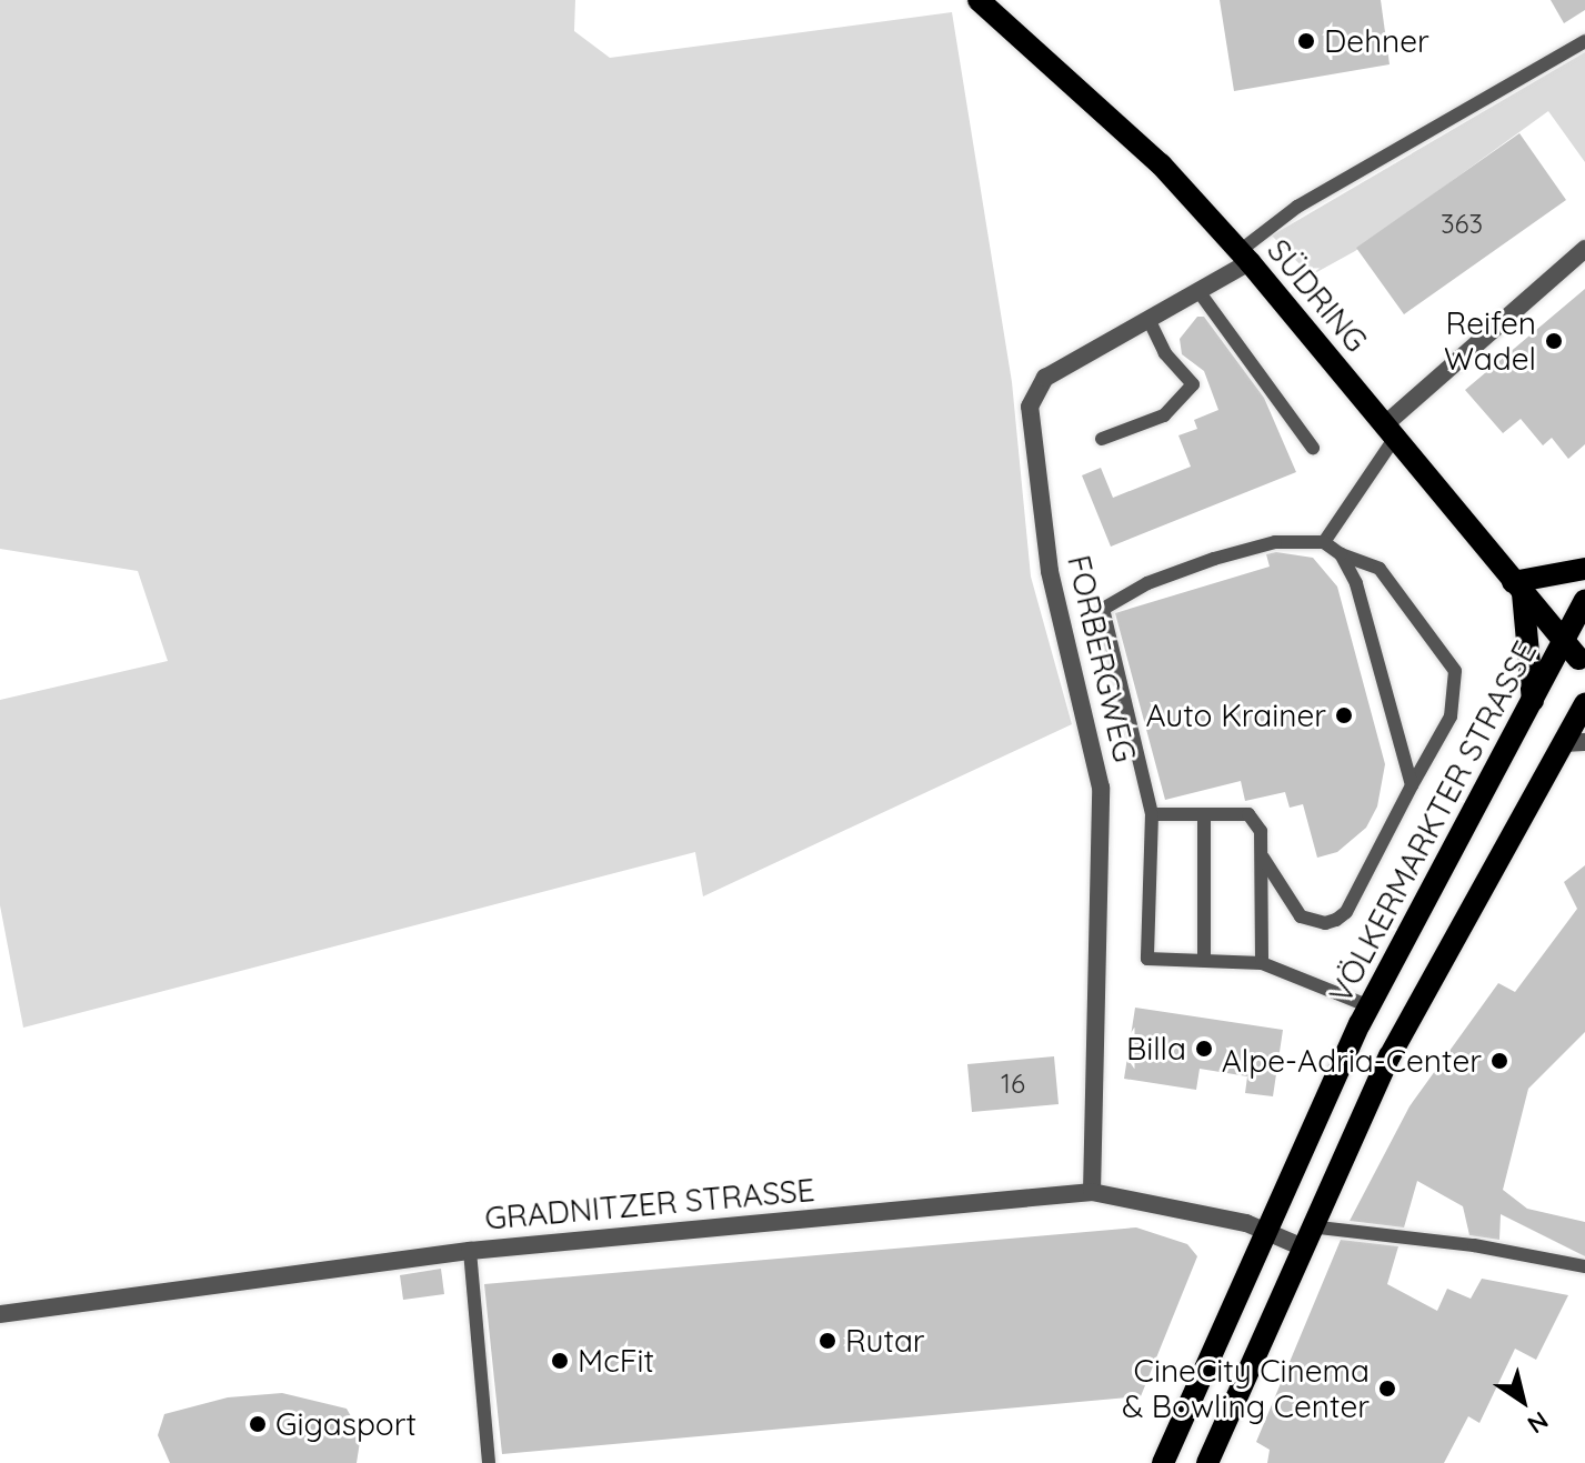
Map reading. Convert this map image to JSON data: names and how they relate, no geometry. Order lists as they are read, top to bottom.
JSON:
{
  "streets": {
    "main road": ["SÜDRING", "VÖLKERMARKTER STRASSE"],
    "street": ["FORBERGWEG", "GRADNITZER STRASSE"]
  },
  "crossings": [
    ["SÜDRING", "FORBERGWEG"],
    ["FORBERGWEG", "GRADNITZER STRASSE"],
    ["VÖLKERMARKTER STRASSE", "GRADNITZER STRASSE"]
  ],
  "places": [
    "Dehner",
    "Reifen Wadel",
    "Auto Krainer",
    "Billa",
    "Alpe-Adria-Center",
    "Rutar",
    "McFit",
    "CineCity Cinema & Bowling Center",
    "Gigasport"
  ],
  "house_numbers": ["363", "16"],
  "north": "bottom right"
}
